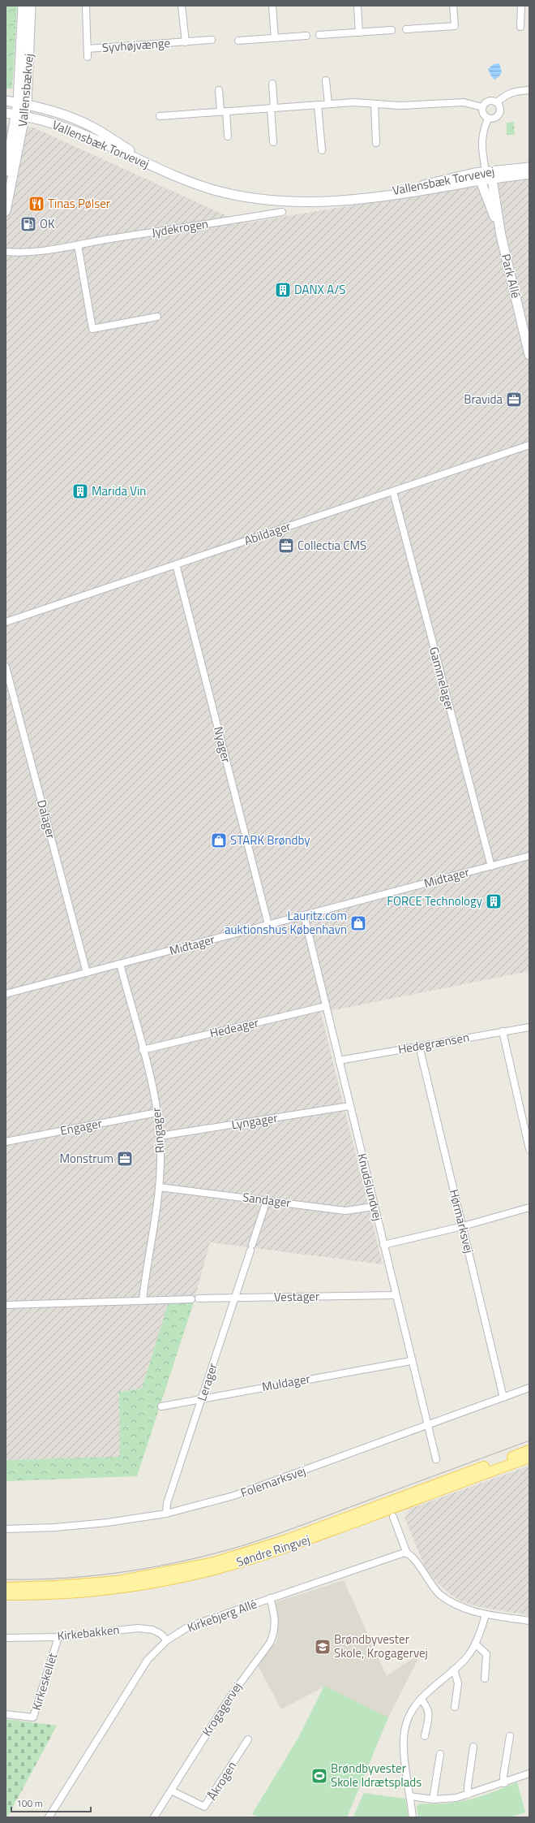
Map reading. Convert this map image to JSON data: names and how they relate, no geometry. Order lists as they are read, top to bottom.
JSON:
{
  "streets": {
    "main road": ["Søndre Ringvej"],
    "street": [
      "Syvhøjvænge",
      "Vallensbækvej",
      "Vallensbæk Torvevej",
      "Jydekrogen",
      "Park Allé",
      "Abildager",
      "Gammelager",
      "Nyager",
      "Dalager",
      "Midtager",
      "Hedeager",
      "Hedegrænsen",
      "Lyngager",
      "Engager",
      "Ringager",
      "Knudslundvej",
      "Sandager",
      "Hørmarksvej",
      "Vestager",
      "Lerager",
      "Muldager",
      "Folemarksvej",
      "Kirkebjerg Allé",
      "Kirkebakken",
      "Kirkeskellet",
      "Krogagervej",
      "Åkrogen"
    ]
  },
  "crossings": [
    ["Vallensbækvej", "Vallensbæk Torvevej"],
    ["Vallensbæk Torvevej", "Park Allé"],
    ["Abildager", "Gammelager"],
    ["Abildager", "Nyager"],
    ["Gammelager", "Midtager"],
    ["Nyager", "Midtager"],
    ["Dalager", "Midtager"],
    ["Midtager", "Ringager"],
    ["Midtager", "Knudslundvej"],
    ["Hedeager", "Ringager"],
    ["Hedeager", "Knudslundvej"],
    ["Hedegrænsen", "Knudslundvej"],
    ["Hedegrænsen", "Hørmarksvej"],
    ["Lyngager", "Ringager"],
    ["Lyngager", "Knudslundvej"],
    ["Engager", "Ringager"],
    ["Ringager", "Sandager"],
    ["Knudslundvej", "Sandager"],
    ["Knudslundvej", "Vestager"],
    ["Knudslundvej", "Muldager"],
    ["Knudslundvej", "Folemarksvej"],
    ["Sandager", "Lerager"],
    ["Hørmarksvej", "Folemarksvej"],
    ["Vestager", "Lerager"],
    ["Lerager", "Muldager"],
    ["Lerager", "Folemarksvej"],
    ["Kirkebjerg Allé", "Kirkebakken"],
    ["Kirkebjerg Allé", "Krogagervej"],
    ["Kirkebakken", "Kirkeskellet"],
    ["Krogagervej", "Åkrogen"]
  ],
  "places": {
    "restaurant": ["Tinas Pølser"],
    "fuel station": ["OK"],
    "building": ["DANX A/S", "Marida Vin", "FORCE Technology"],
    "office": ["Bravida", "Collectia CMS", "Monstrum"],
    "shop": ["STARK Brøndby", "Lauritz.com auktionshus København"],
    "school or university": ["Brøndbyvester Skole, Krogagervej"],
    "sports": ["Brøndbyvester Skole Idrætsplads"]
  },
  "scale_bar": "100 m"
}
